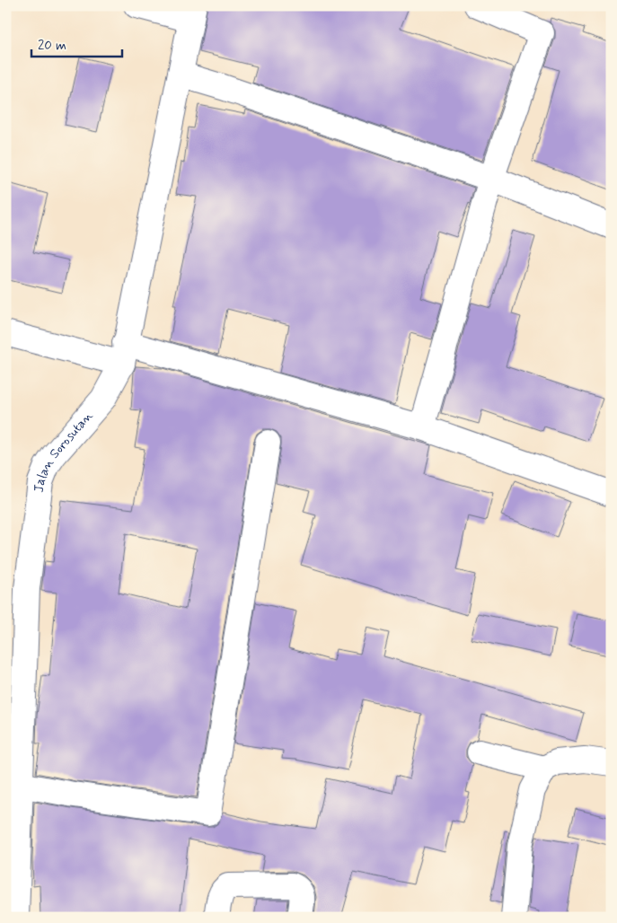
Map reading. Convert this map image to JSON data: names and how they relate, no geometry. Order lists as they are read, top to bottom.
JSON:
{
  "streets": {
    "street": ["Jalan Sorosutan"]
  },
  "scale_bar": "20 m"
}
